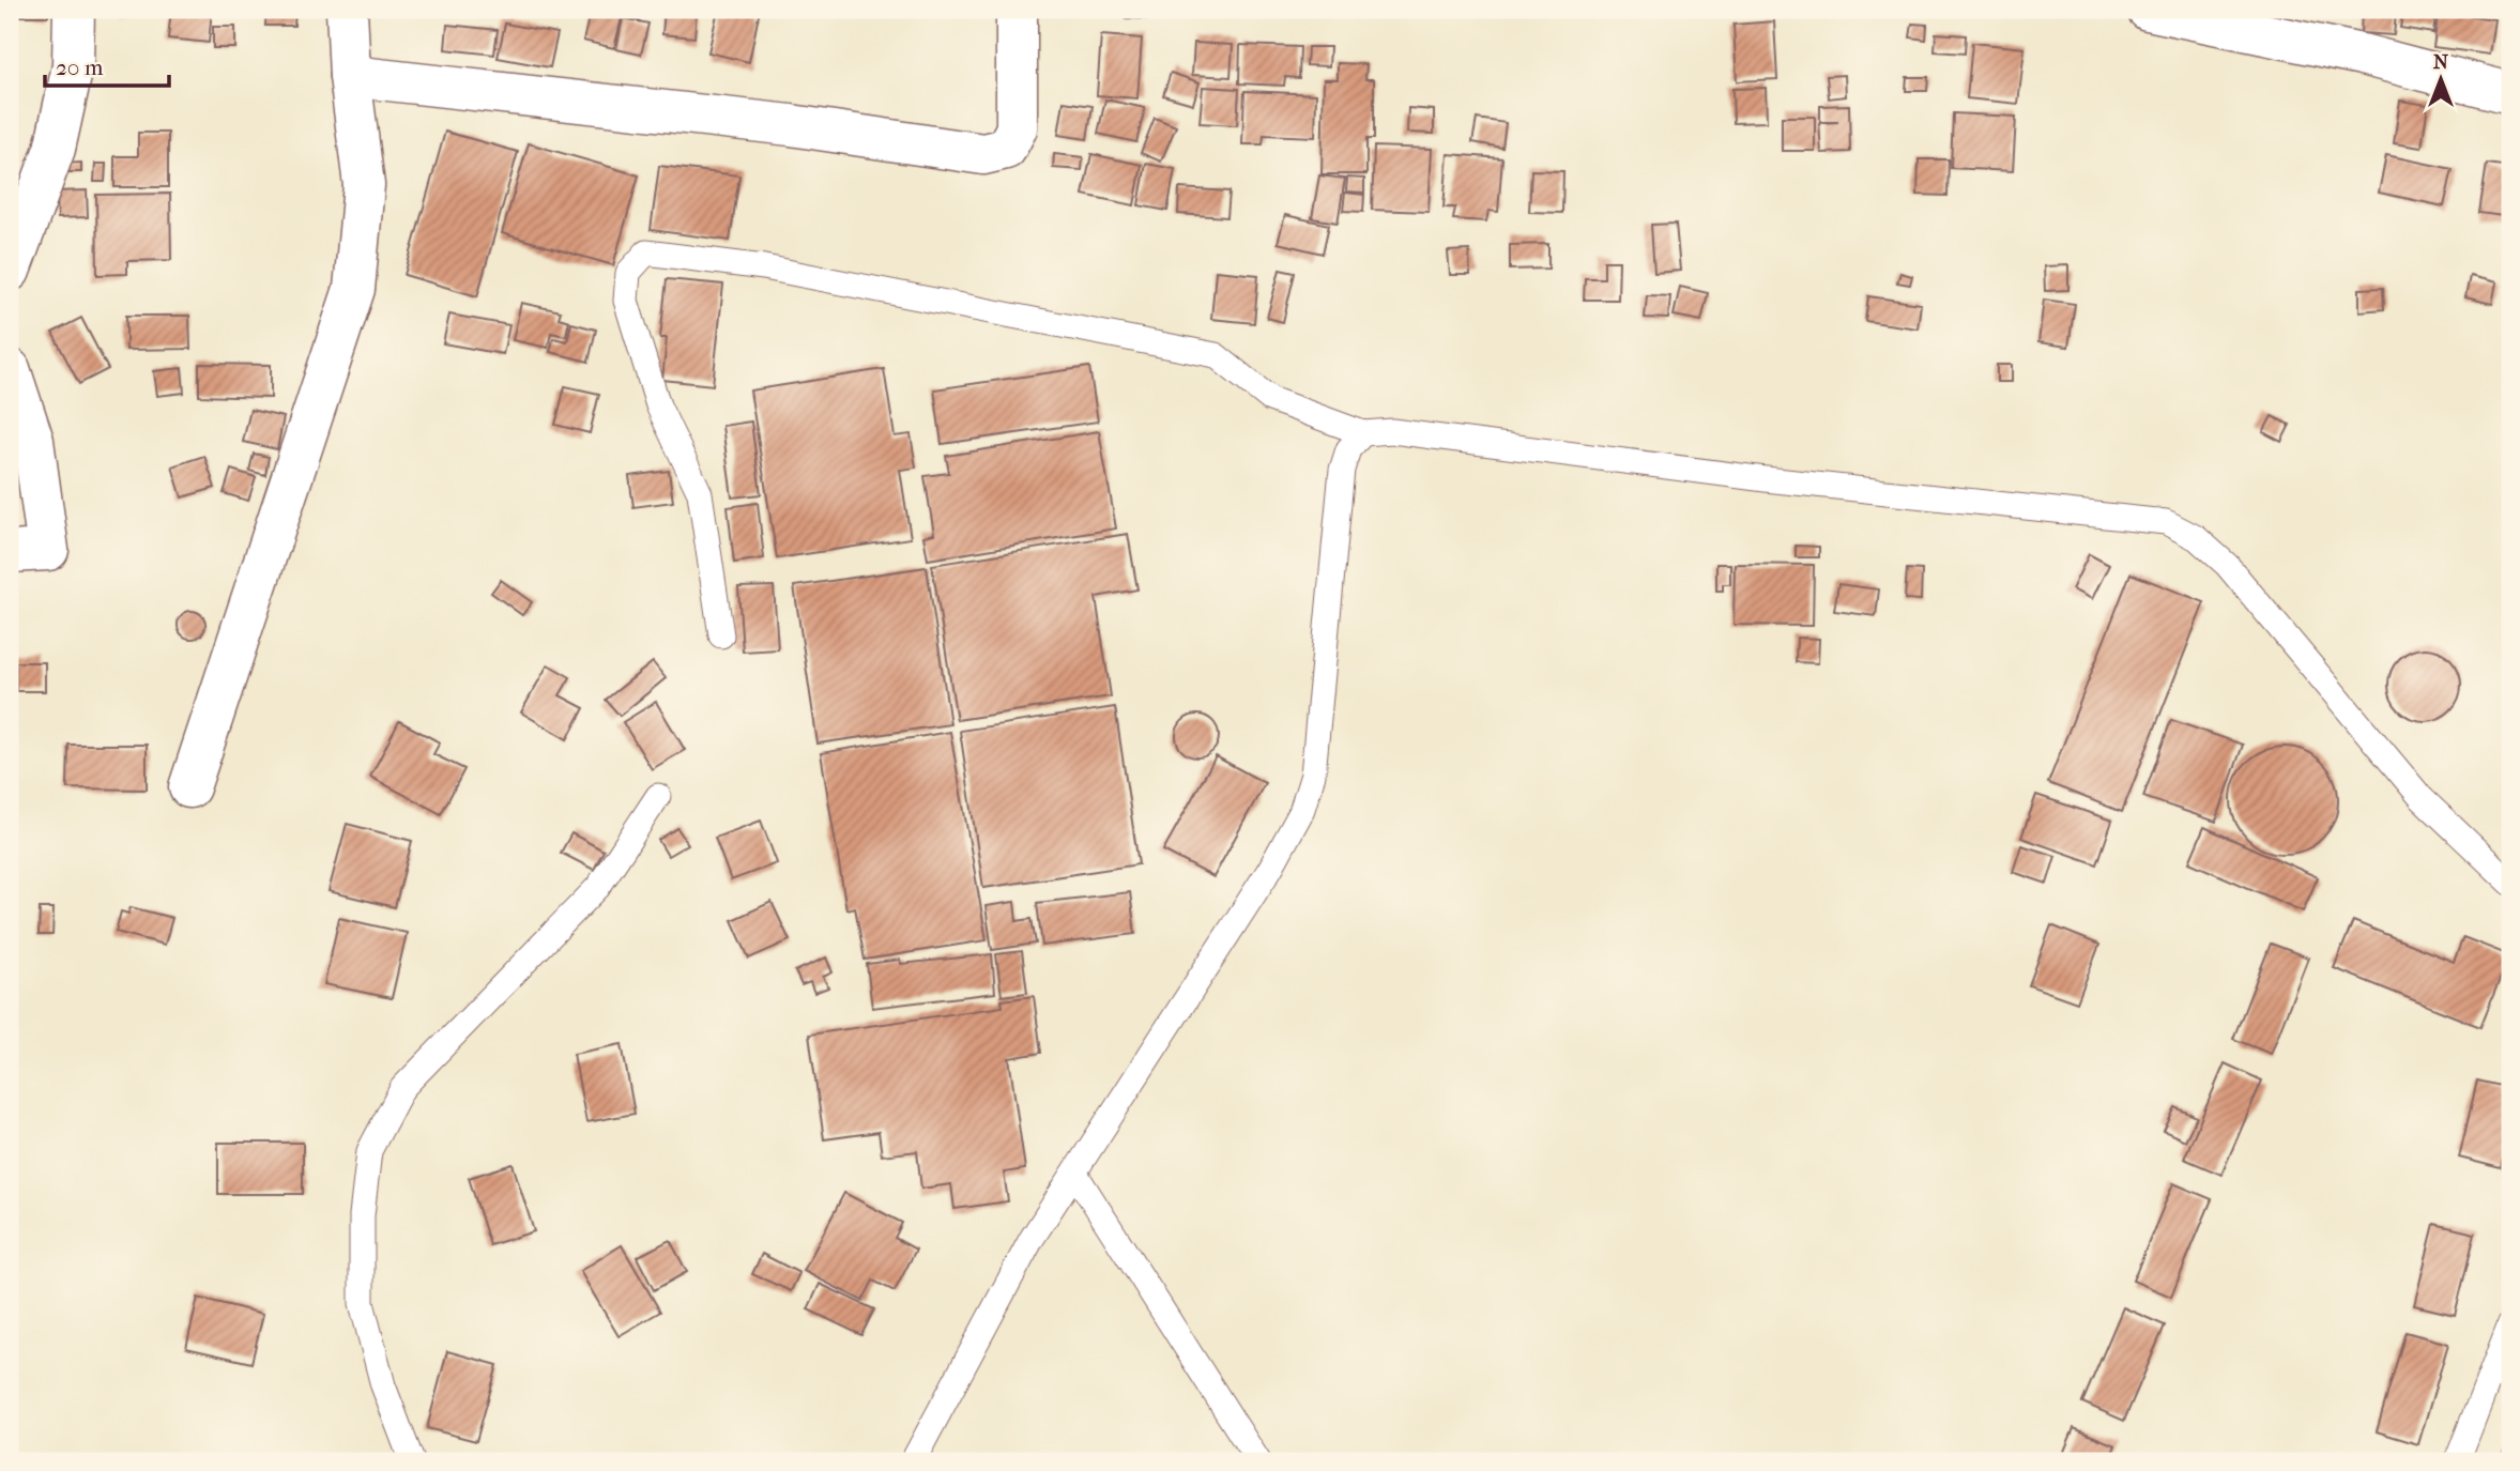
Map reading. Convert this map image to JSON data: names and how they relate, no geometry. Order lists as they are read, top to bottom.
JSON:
{
  "scale_bar": "20 m",
  "north": "top"
}
